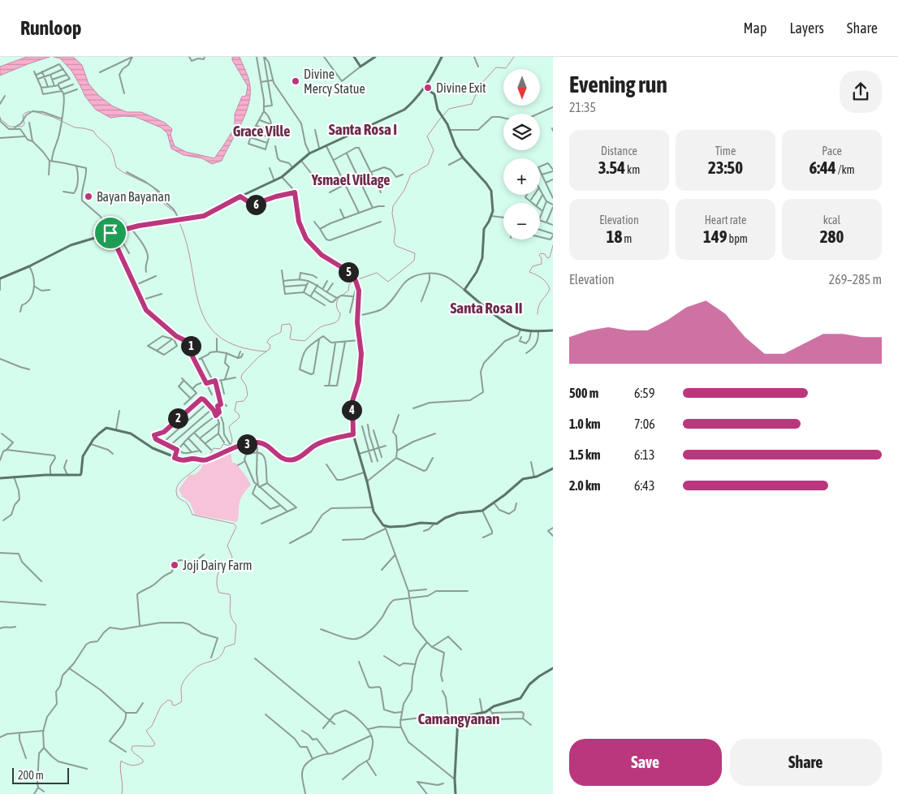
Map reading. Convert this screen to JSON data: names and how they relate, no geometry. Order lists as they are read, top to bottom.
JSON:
{
  "districts": [
    "Santa Rosa I",
    "Grace Ville",
    "Ysmael Village",
    "Santa Rosa II",
    "Camangyanan"
  ],
  "places": [
    "Divine Mercy Statue",
    "Divine Exit",
    "Bayan Bayanan",
    "Joji Dairy Farm"
  ],
  "scale_bar": "200 m",
  "north": "bottom",
  "page": {
    "header": "Runloop",
    "nav": ["Map", "Layers", "Share"],
    "heading": ["Evening run", "21:35"],
    "map_buttons": ["+", "−"],
    "stats": [
      ["Distance", "3.54 km"],
      ["Time", "23:50"],
      ["Pace", "6:44 /km"],
      ["Elevation", "18 m"],
      ["Heart rate", "149 bpm"],
      ["kcal", "280"]
    ],
    "pins": [
      "6",
      "5",
      "1",
      "4",
      "2",
      "3"
    ],
    "chart": ["Elevation", "269–285 m"],
    "list": [
      {
        "name": "500 m",
        "note": "6:59"
      },
      {
        "name": "1.0 km",
        "note": "7:06"
      },
      {
        "name": "1.5 km",
        "note": "6:13"
      },
      {
        "name": "2.0 km",
        "note": "6:43"
      }
    ],
    "buttons": ["Save", "Share"],
    "scale": "200 m"
  }
}
